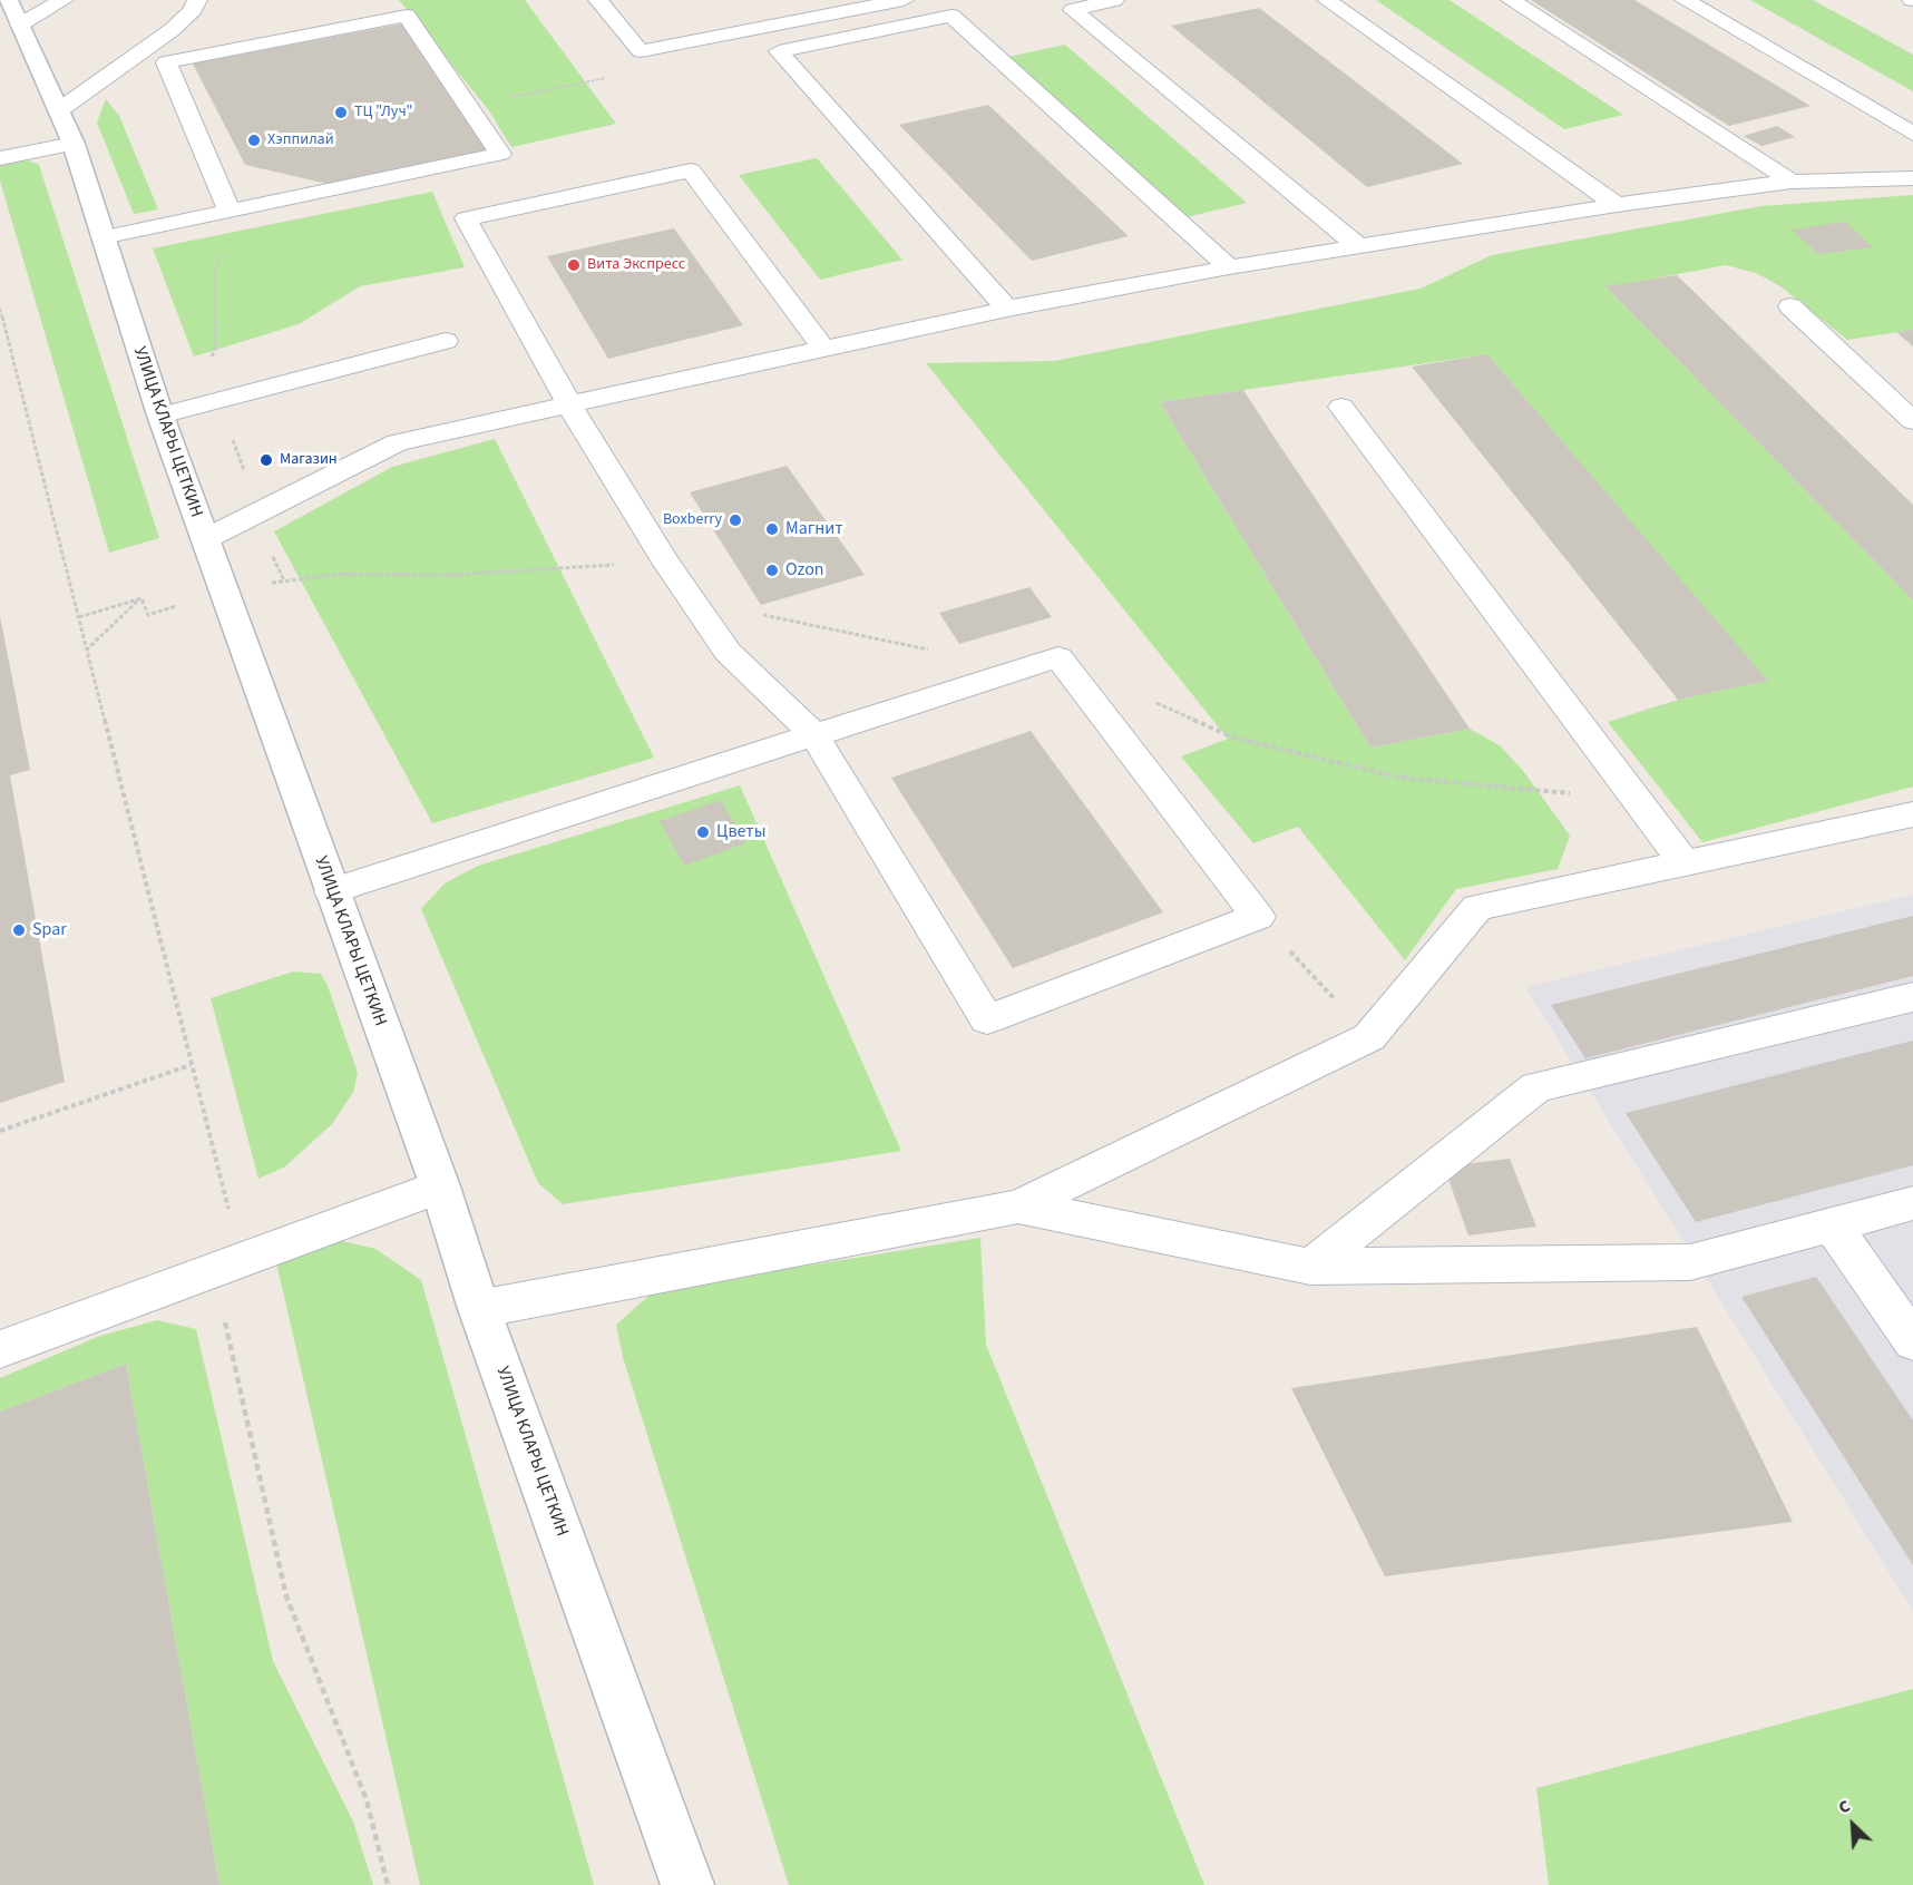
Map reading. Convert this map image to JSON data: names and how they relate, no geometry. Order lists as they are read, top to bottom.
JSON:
{
  "streets": {
    "main road": ["УЛИЦА КЛАРЫ ЦЕТКИН"]
  },
  "places": [
    "ТЦ \"Луч\"",
    "Хэппилай",
    "Вита Экспресс",
    "Магазин",
    "Boxberry",
    "Магнит",
    "Ozon",
    "Цветы",
    "Spar"
  ],
  "north": "top left"
}
